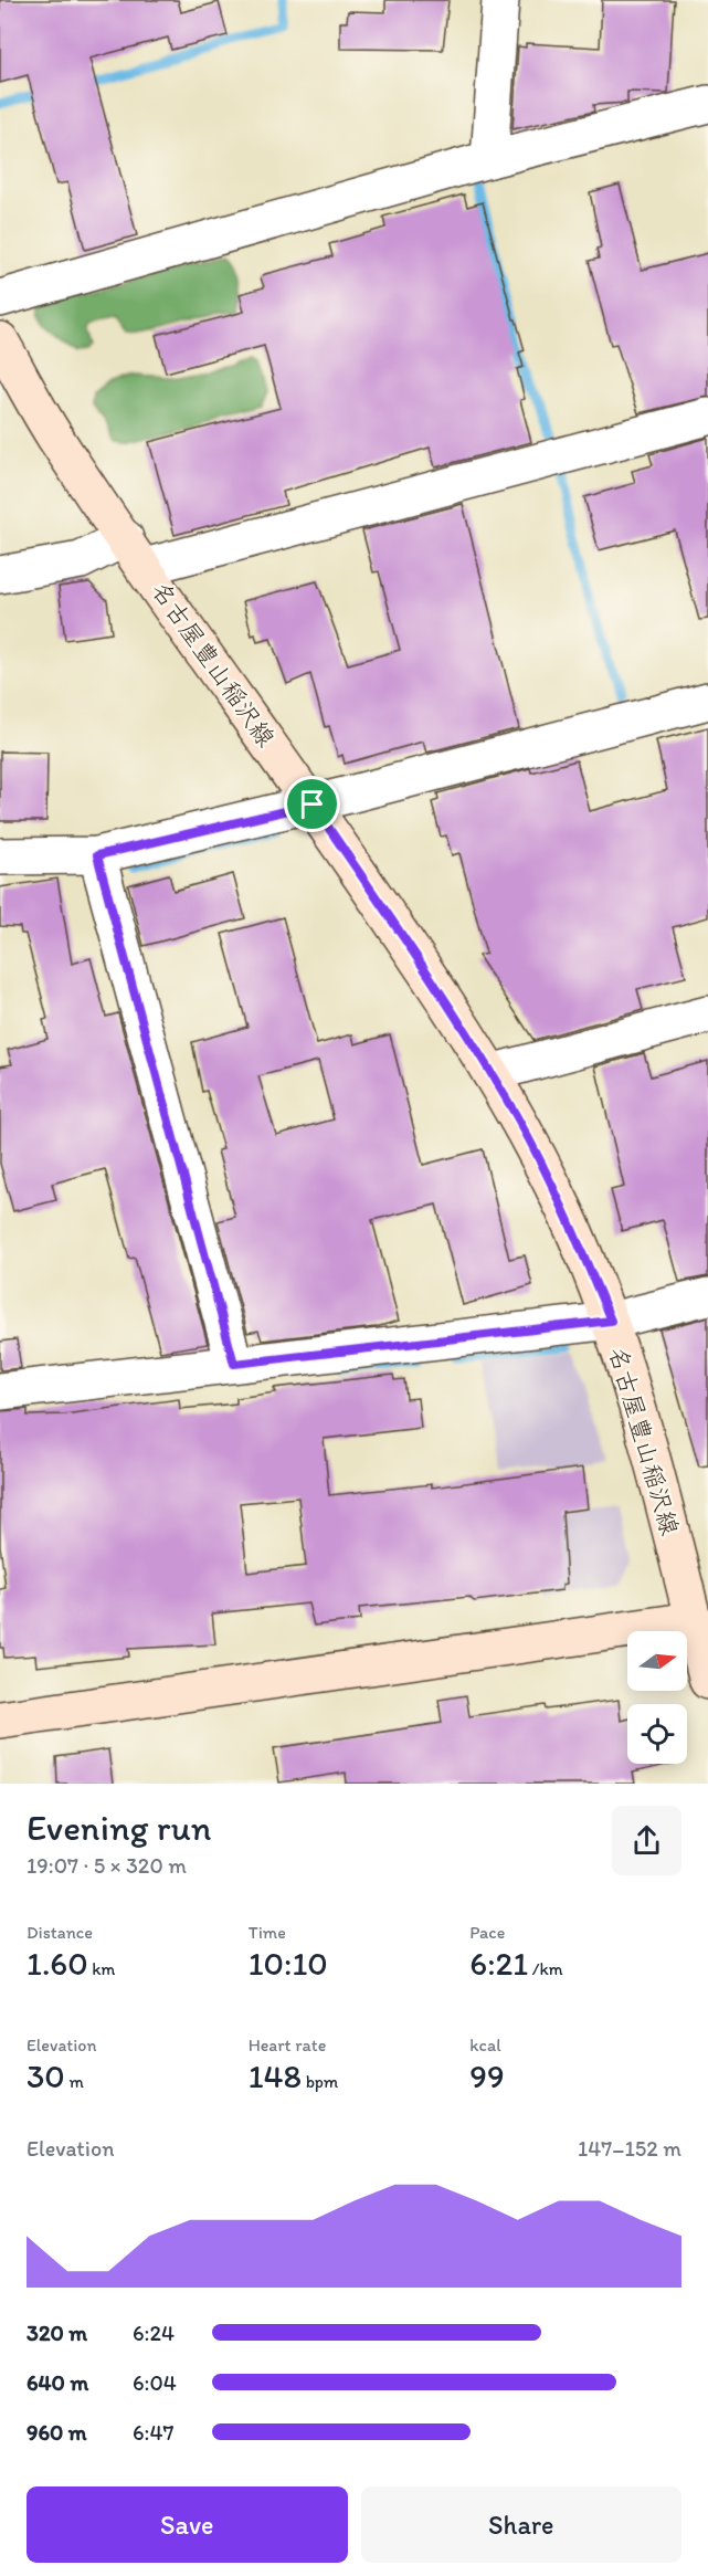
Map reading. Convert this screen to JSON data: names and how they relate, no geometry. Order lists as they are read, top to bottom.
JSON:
{
  "streets": {
    "main road": ["名古屋豊山稲沢線"]
  },
  "north": "right",
  "page": {
    "heading": ["Evening run", "19:07 · 5 × 320 m"],
    "stats": [
      ["Distance", "1.60 km"],
      ["Time", "10:10"],
      ["Pace", "6:21 /km"],
      ["Elevation", "30 m"],
      ["Heart rate", "148 bpm"],
      ["kcal", "99"]
    ],
    "chart": ["Elevation", "147–152 m"],
    "list": [
      {
        "name": "320 m",
        "note": "6:24"
      },
      {
        "name": "640 m",
        "note": "6:04"
      },
      {
        "name": "960 m",
        "note": "6:47"
      }
    ],
    "buttons": ["Save", "Share"]
  }
}
